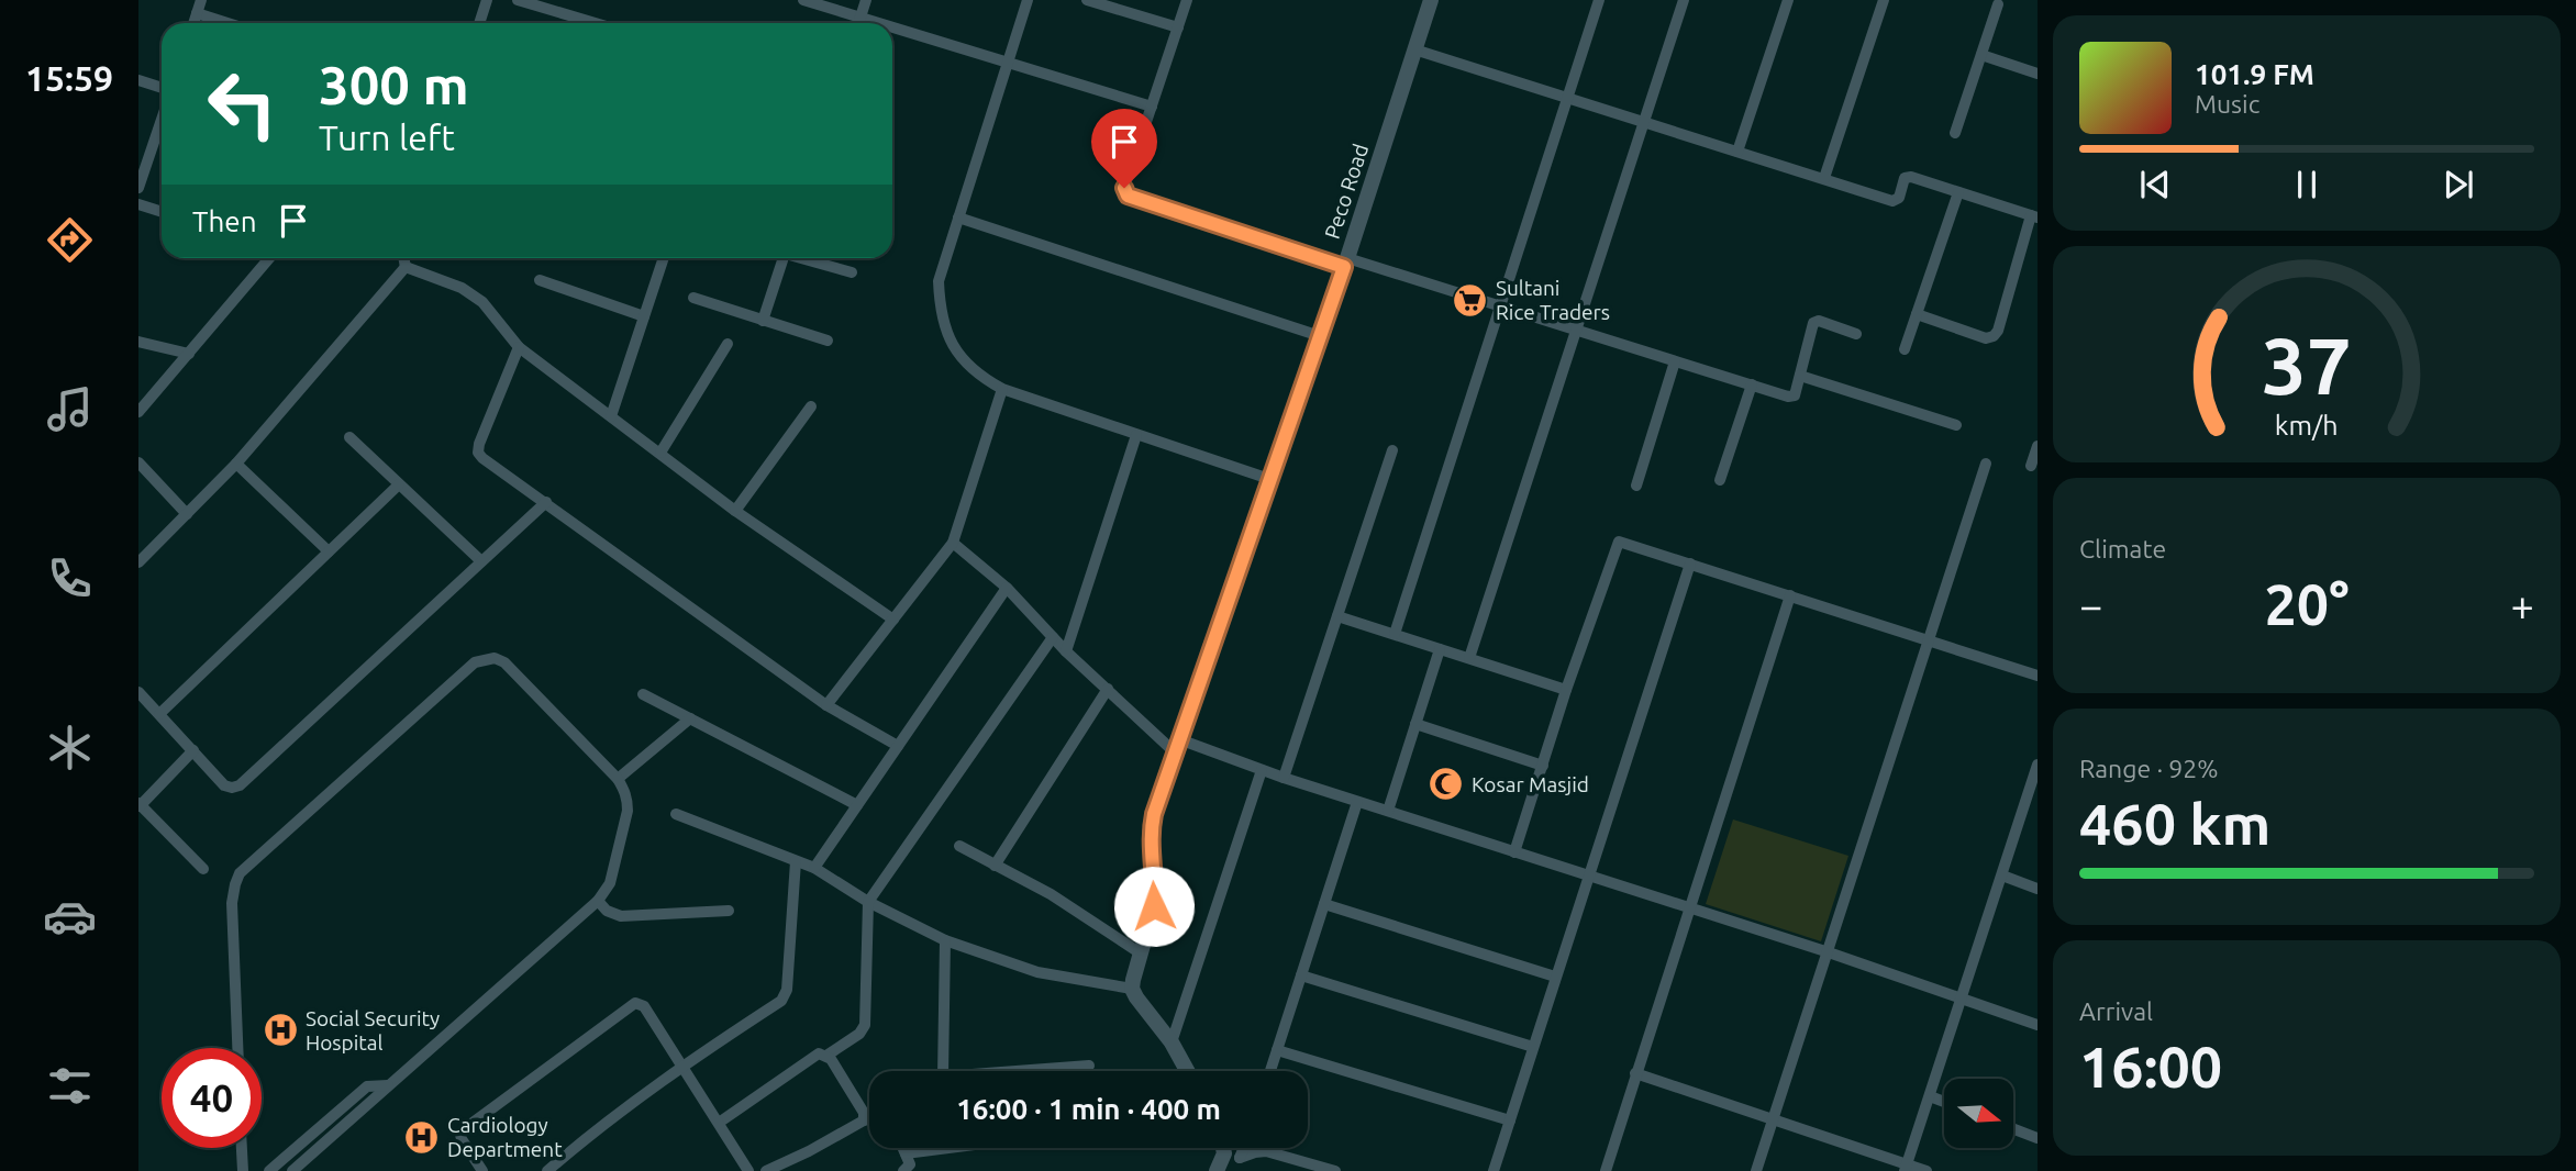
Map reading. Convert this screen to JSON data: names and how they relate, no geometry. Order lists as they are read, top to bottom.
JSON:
{
  "streets": {
    "street": ["Peco Road"]
  },
  "places": {
    "supermarket": ["Sultani Rice Traders"],
    "mosque": ["Kosar Masjid"],
    "hospital": ["Social Security Hospital", "Cardiology Department"]
  },
  "north": "right",
  "page": {
    "tabs": "15:59",
    "turn": ["300 m", "Turn left"],
    "song": ["101.9 FM", "Music"],
    "then": "Then",
    "tile": [
      "Climate",
      ["Range · 92%", "460 km"],
      ["Arrival", "16:00"]
    ],
    "heat": ["−", "20°", "+"],
    "limit": "40",
    "trip": "16:00 · 1 min · 400 m",
    "gauge": ["37", "km/h"]
  }
}
